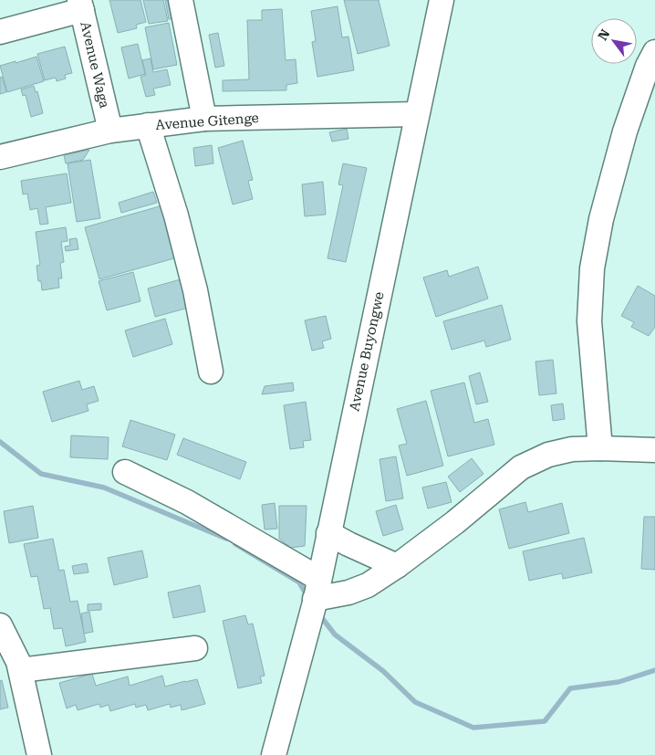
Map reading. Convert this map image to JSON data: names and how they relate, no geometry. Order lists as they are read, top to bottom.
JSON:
{
  "streets": {
    "street": ["Avenue Waga", "Avenue Gitenge", "Avenue Buyongwe"]
  },
  "crossings": [
    ["Avenue Waga", "Avenue Gitenge"],
    ["Avenue Gitenge", "Avenue Buyongwe"]
  ],
  "north": "top left"
}
